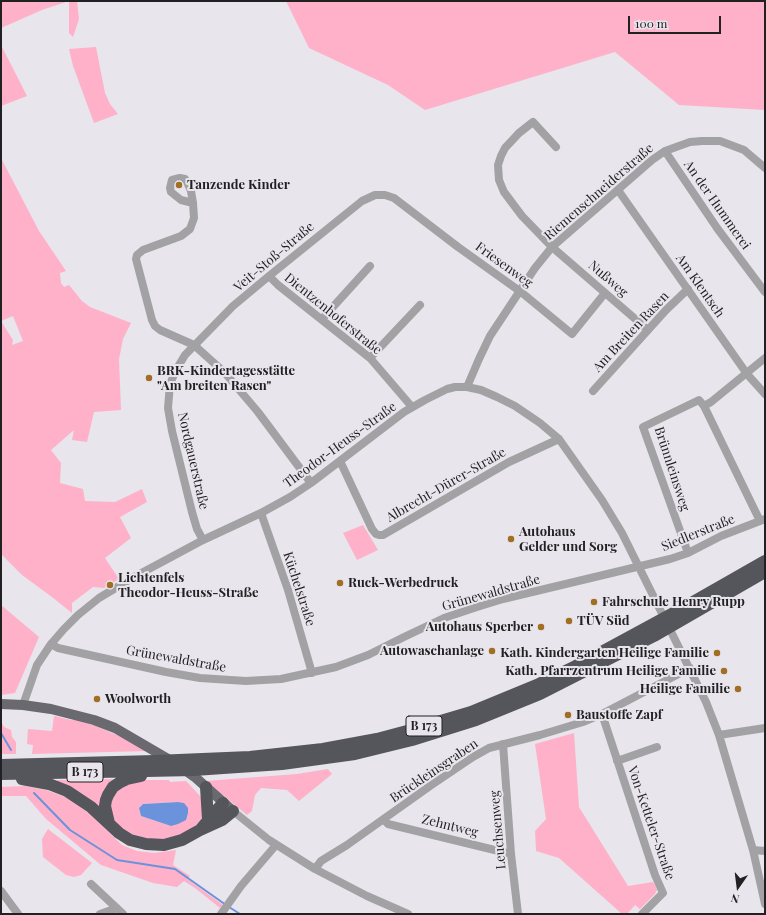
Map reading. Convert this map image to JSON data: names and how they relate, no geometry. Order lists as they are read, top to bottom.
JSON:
{
  "streets": {
    "highway": ["B 173"],
    "street": [
      "Riemenschneiderstraße",
      "An der Hummerei",
      "Veit-Stoß-Straße",
      "Friesenweg",
      "Nußweg",
      "Am Klentsch",
      "Dientzenhoferstraße",
      "Am Breiten Rasen",
      "Theodor-Heuss-Straße",
      "Nordgauerstraße",
      "Brünnleinsweg",
      "Albrecht-Dürer-Straße",
      "Siedlerstraße",
      "Küchelstraße",
      "Grünewaldstraße",
      "Brückleinsgraben",
      "Von-Ketteler-Straße",
      "Zehntweg",
      "Leuchsenweg"
    ]
  },
  "crossings": [
    ["Riemenschneiderstraße", "An der Hummerei"],
    ["Riemenschneiderstraße", "Friesenweg"],
    ["Riemenschneiderstraße", "Nußweg"],
    ["Riemenschneiderstraße", "Am Klentsch"],
    ["Riemenschneiderstraße", "Theodor-Heuss-Straße"],
    ["Veit-Stoß-Straße", "Friesenweg"],
    ["Veit-Stoß-Straße", "Dientzenhoferstraße"],
    ["Veit-Stoß-Straße", "Nordgauerstraße"],
    ["Friesenweg", "Nußweg"],
    ["Nußweg", "Am Breiten Rasen"],
    ["Am Klentsch", "Am Breiten Rasen"],
    ["Dientzenhoferstraße", "Theodor-Heuss-Straße"],
    ["Theodor-Heuss-Straße", "Nordgauerstraße"],
    ["Theodor-Heuss-Straße", "Albrecht-Dürer-Straße"],
    ["Theodor-Heuss-Straße", "Siedlerstraße"],
    ["Theodor-Heuss-Straße", "Küchelstraße"],
    ["Theodor-Heuss-Straße", "Grünewaldstraße"],
    ["Theodor-Heuss-Straße", "Brückleinsgraben"],
    ["Brünnleinsweg", "Siedlerstraße"],
    ["Siedlerstraße", "Grünewaldstraße"],
    ["Küchelstraße", "Grünewaldstraße"],
    ["Brückleinsgraben", "Von-Ketteler-Straße"],
    ["Brückleinsgraben", "Zehntweg"],
    ["Brückleinsgraben", "Leuchsenweg"],
    ["Zehntweg", "Leuchsenweg"]
  ],
  "places": [
    "Tanzende Kinder",
    "BRK-Kindertagesstätte \"Am breiten Rasen\"",
    "Autohaus Gelder und Sorg",
    "Ruck-Werbedruck",
    "Lichtenfels Theodor-Heuss-Straße",
    "Fahrschule Henry Rupp",
    "TÜV Süd",
    "Autohaus Sperber",
    "Autowaschanlage",
    "Kath. Kindergarten Heilige Familie",
    "Kath. Pfarrzentrum Heilige Familie",
    "Heilige Familie",
    "Woolworth",
    "Baustoffe Zapf"
  ],
  "scale_bar": "100 m",
  "north": "bottom"
}
